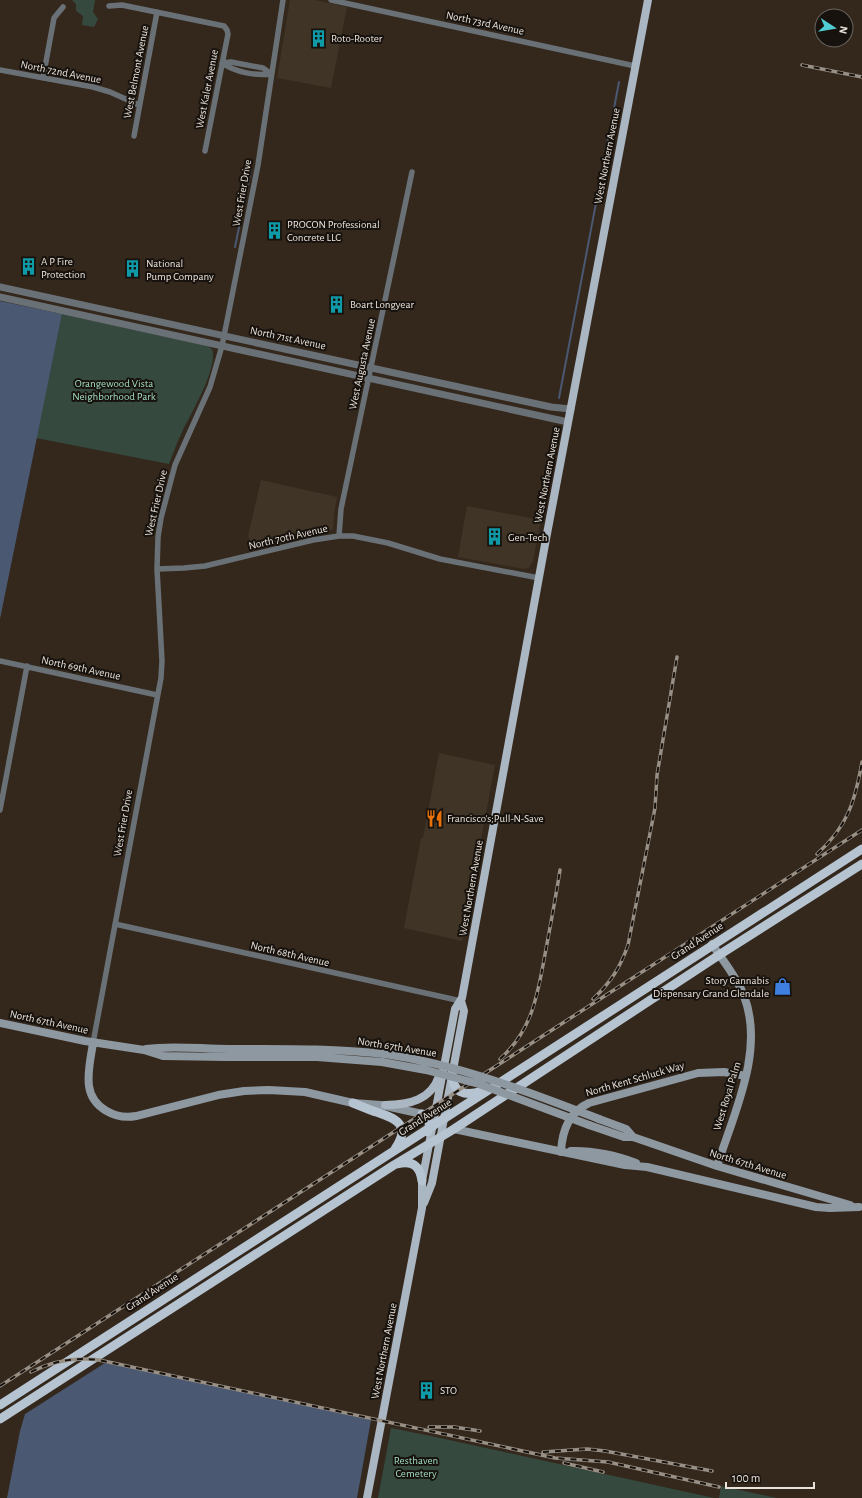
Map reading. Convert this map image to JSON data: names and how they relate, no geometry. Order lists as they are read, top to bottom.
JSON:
{
  "streets": {
    "highway": ["Grand Avenue"],
    "main road": [
      "West Northern Avenue",
      "North 67th Avenue",
      "North Kent Schluck Way",
      "West Royal Palm"
    ],
    "street": [
      "North 73rd Avenue",
      "North 72nd Avenue",
      "West Belmont Avenue",
      "West Kaler Avenue",
      "West Frier Drive",
      "North 71st Avenue",
      "West Augusta Avenue",
      "North 70th Avenue",
      "North 69th Avenue",
      "North 68th Avenue"
    ]
  },
  "crossings": [
    ["North 73rd Avenue", "West Northern Avenue"],
    ["North 72nd Avenue", "West Belmont Avenue"],
    ["West Belmont Avenue", "West Kaler Avenue"],
    ["West Northern Avenue", "North 71st Avenue"],
    ["West Northern Avenue", "North 70th Avenue"],
    ["West Northern Avenue", "Grand Avenue"],
    ["West Northern Avenue", "North 68th Avenue"],
    ["West Northern Avenue", "North 67th Avenue"],
    ["West Frier Drive", "North 71st Avenue"],
    ["West Frier Drive", "North 70th Avenue"],
    ["West Frier Drive", "North 69th Avenue"],
    ["West Frier Drive", "North 68th Avenue"],
    ["West Frier Drive", "North 67th Avenue"],
    ["North 71st Avenue", "West Augusta Avenue"],
    ["West Augusta Avenue", "North 70th Avenue"],
    ["Grand Avenue", "North 67th Avenue"],
    ["Grand Avenue", "West Royal Palm"],
    ["North 67th Avenue", "North Kent Schluck Way"],
    ["North 67th Avenue", "West Royal Palm"],
    ["North Kent Schluck Way", "West Royal Palm"]
  ],
  "parks": ["Orangewood Vista Neighborhood Park", "Resthaven Cemetery"],
  "places": {
    "building": [
      "Roto-Rooter",
      "PROCON Professional Concrete LLC",
      "A P Fire Protection",
      "National Pump Company",
      "Boart Longyear",
      "Gen-Tech",
      "STO"
    ],
    "restaurant": ["Francisco's;Pull-N-Save"],
    "shop": ["Story Cannabis Dispensary Grand Glendale"]
  },
  "scale_bar": "100 m",
  "north": "right"
}
